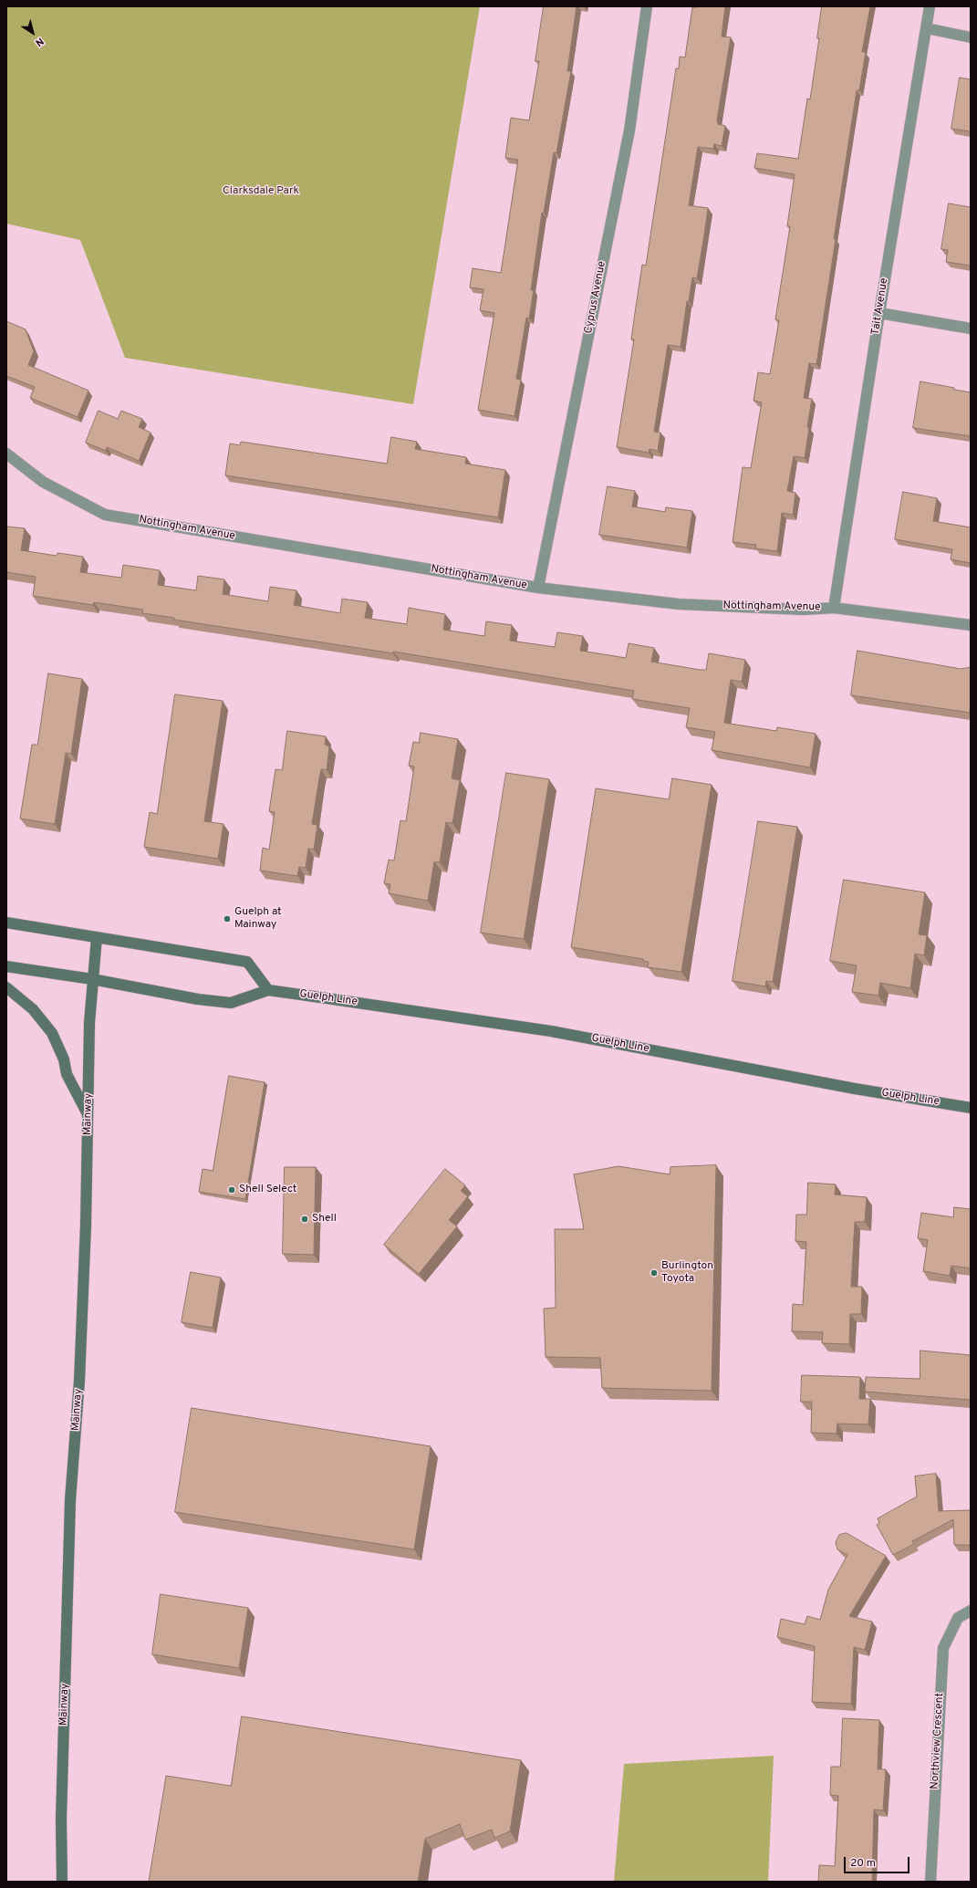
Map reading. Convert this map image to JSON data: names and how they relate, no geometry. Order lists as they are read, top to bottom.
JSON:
{
  "streets": {
    "main road": ["Guelph Line", "Mainway"],
    "street": [
      "Cyprus Avenue",
      "Tait Avenue",
      "Nottingham Avenue",
      "Northview Crescent"
    ]
  },
  "crossings": [
    ["Cyprus Avenue", "Nottingham Avenue"],
    ["Tait Avenue", "Nottingham Avenue"],
    ["Guelph Line", "Mainway"]
  ],
  "parks": ["Clarksdale Park"],
  "places": [
    "Guelph at Mainway",
    "Shell Select",
    "Shell",
    "Burlington Toyota"
  ],
  "scale_bar": "20 m",
  "north": "bottom right"
}
